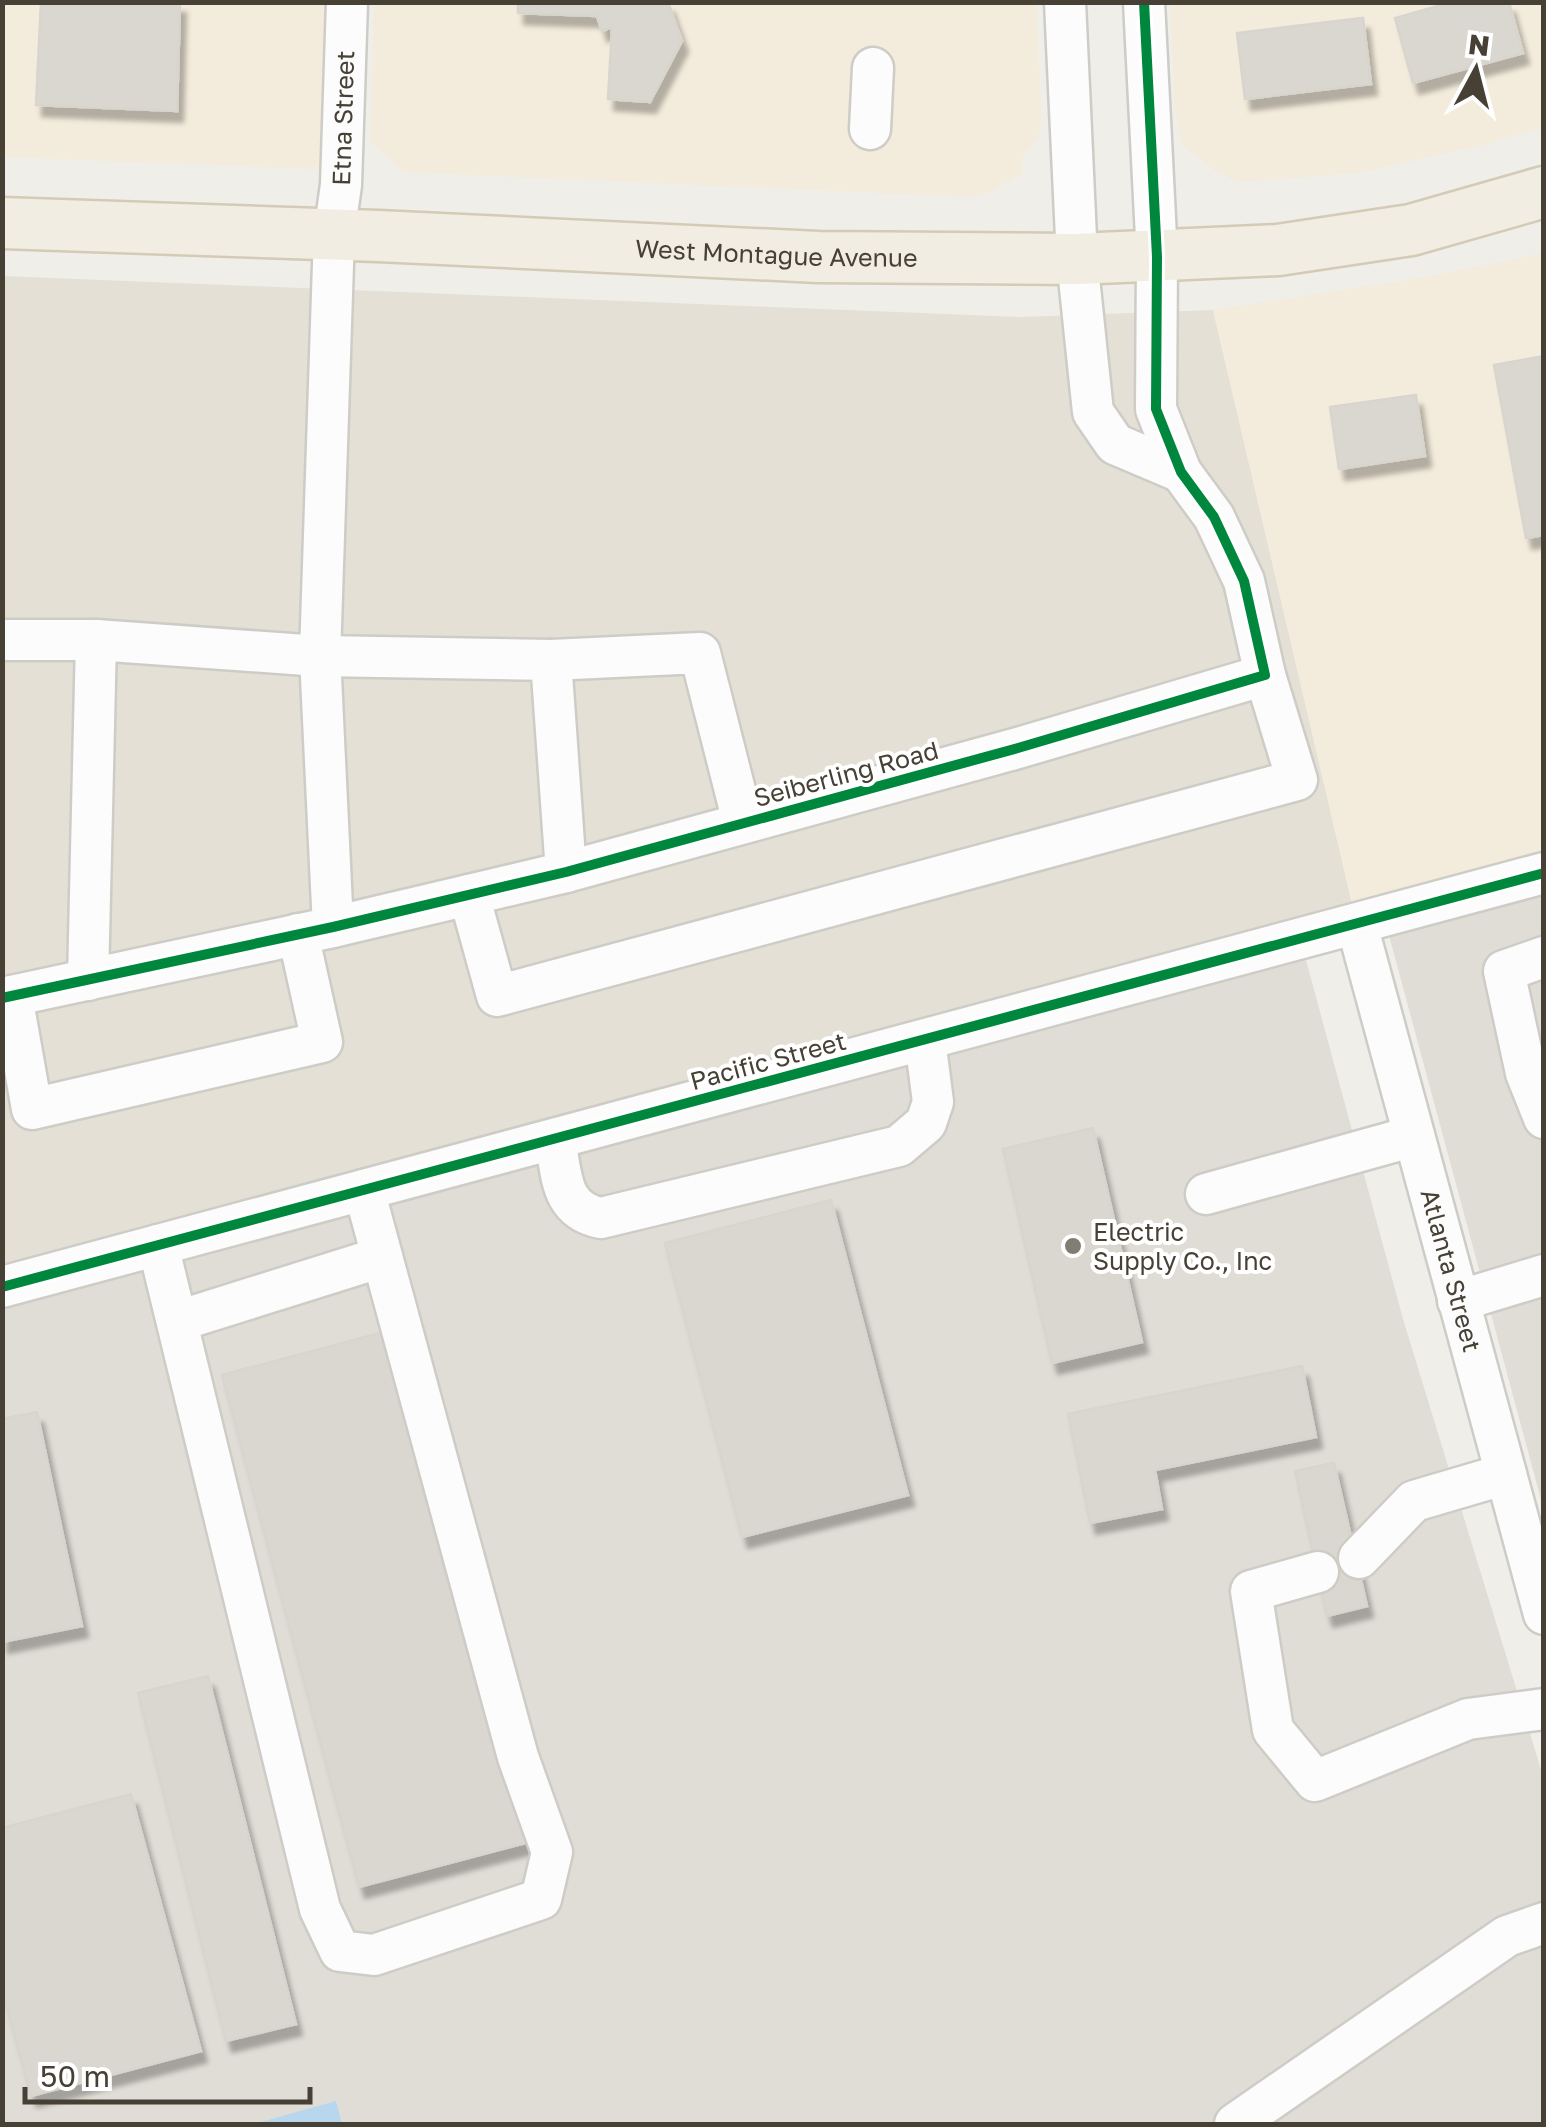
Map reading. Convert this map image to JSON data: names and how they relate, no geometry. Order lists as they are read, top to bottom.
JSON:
{
  "streets": {
    "main road": ["West Montague Avenue"],
    "street": [
      "Etna Street",
      "Seiberling Road",
      "Pacific Street",
      "Atlanta Street"
    ]
  },
  "crossings": [
    ["Etna Street", "West Montague Avenue"],
    ["Etna Street", "Seiberling Road"],
    ["Pacific Street", "Atlanta Street"]
  ],
  "places": ["Electric Supply Co., Inc"],
  "scale_bar": "50 m",
  "north": "top"
}
